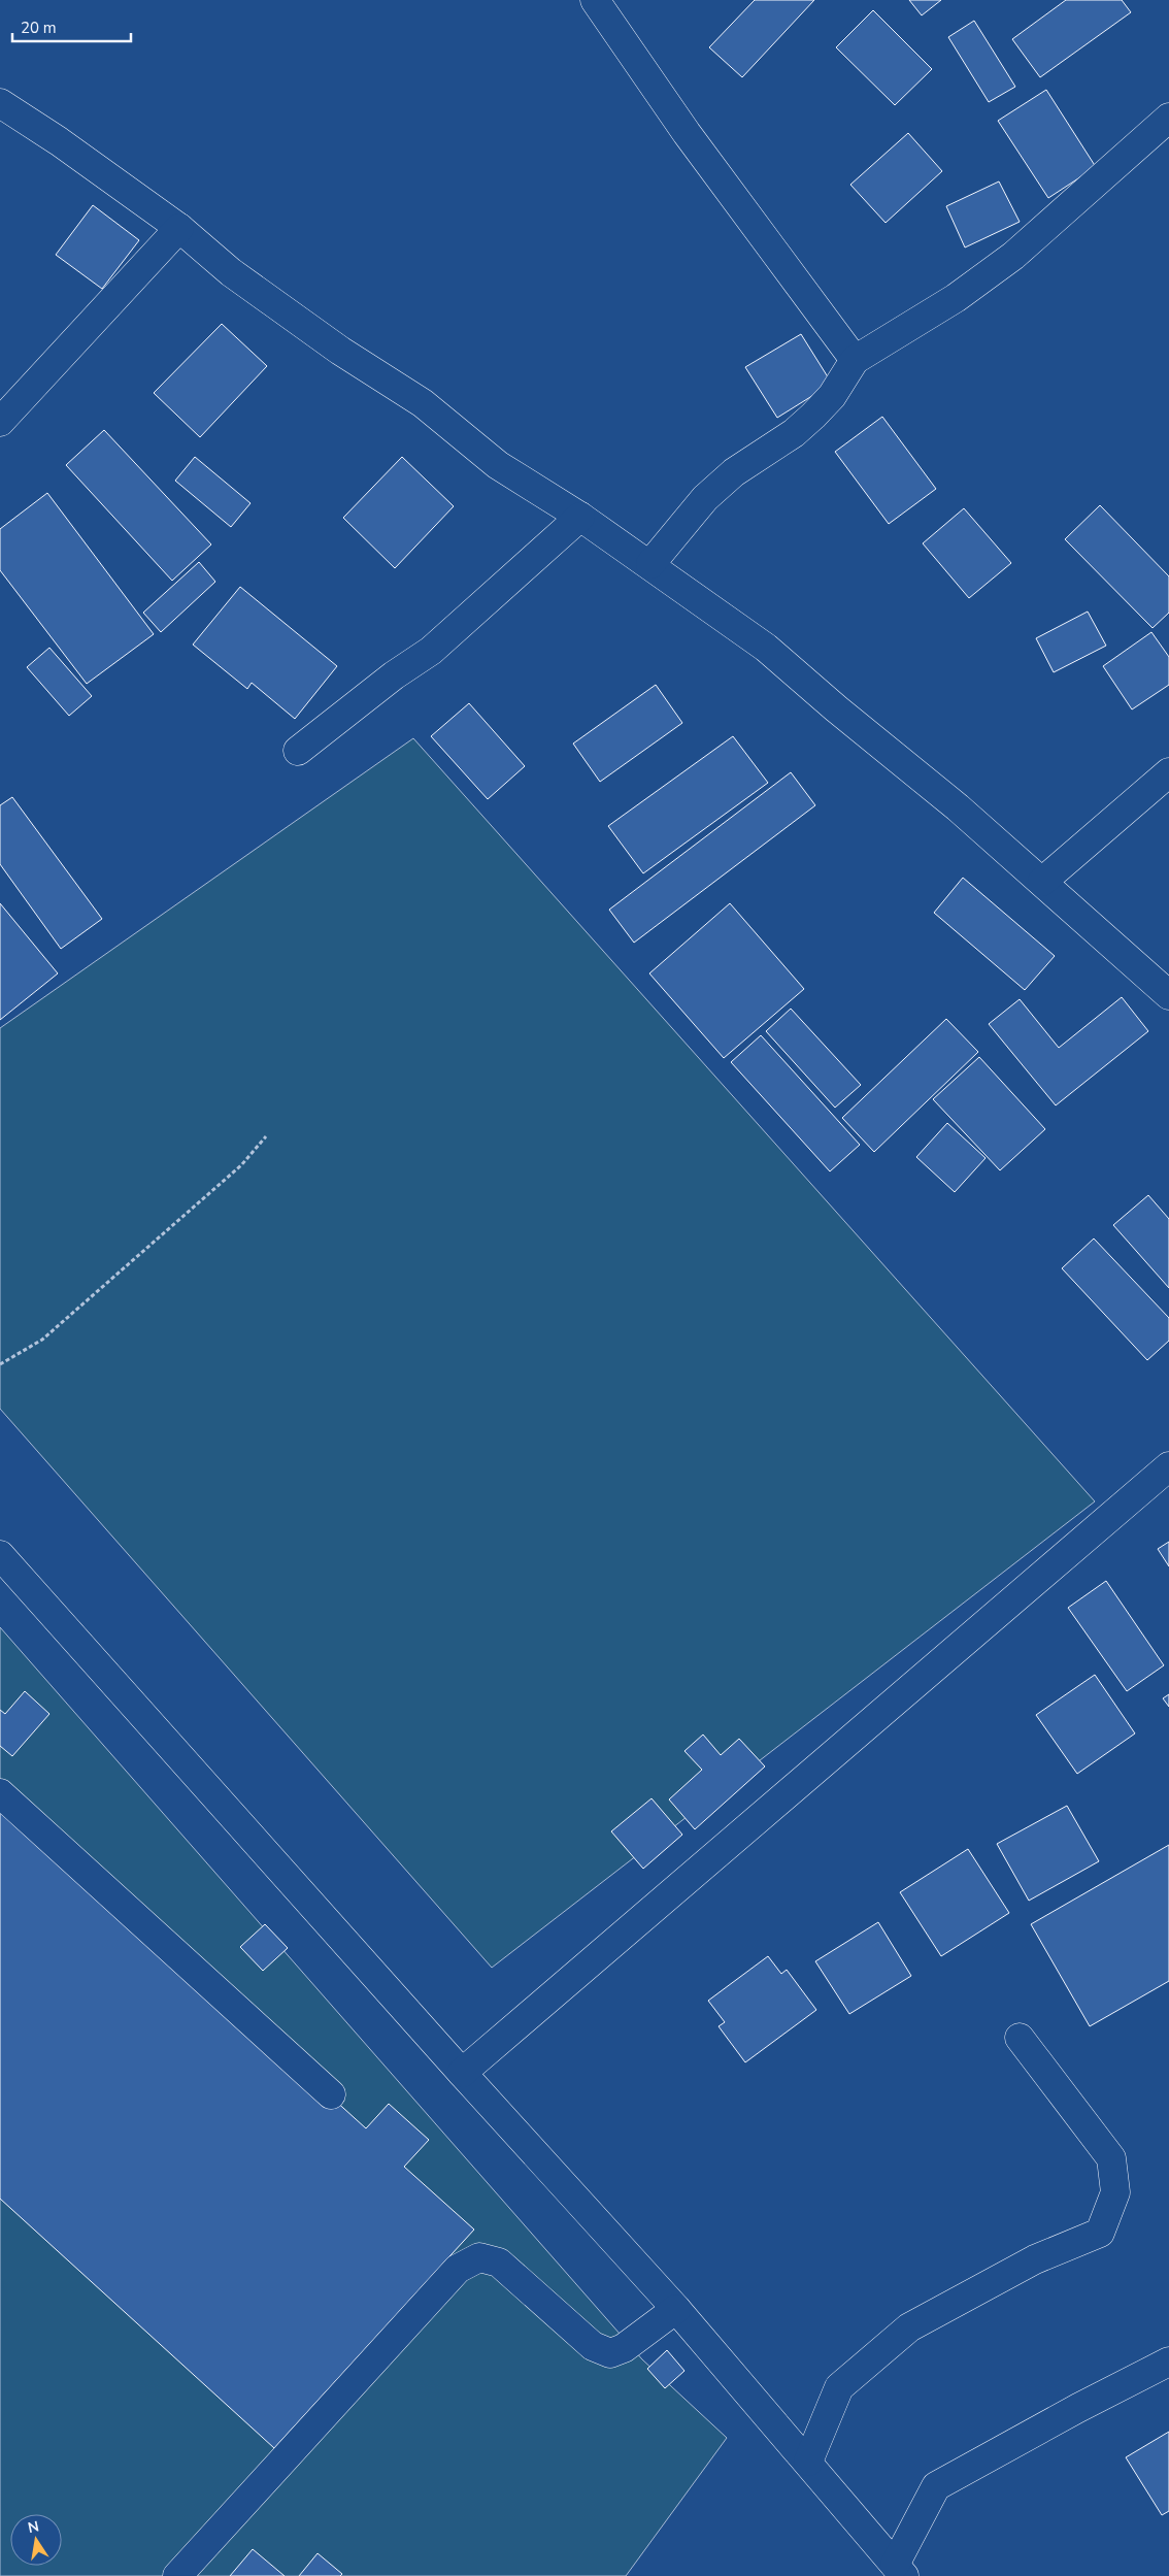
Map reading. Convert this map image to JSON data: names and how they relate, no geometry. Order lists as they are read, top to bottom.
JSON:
{
  "scale_bar": "20 m",
  "north": "top"
}
